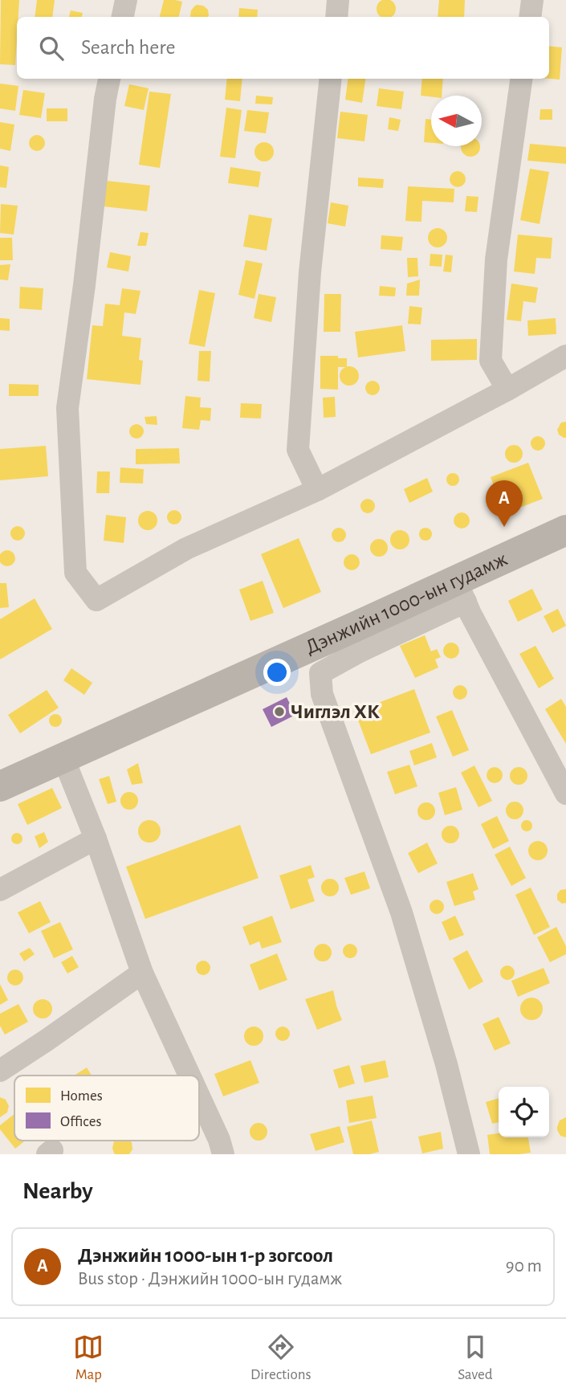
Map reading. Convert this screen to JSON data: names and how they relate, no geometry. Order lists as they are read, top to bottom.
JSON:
{
  "streets": {
    "main road": ["Дэнжийн 1000-ын гудамж"]
  },
  "places": ["Чиглэл ХК"],
  "legend": ["Homes", "Offices"],
  "north": "left",
  "page": {
    "search": "Search here",
    "pins": "A",
    "heading": "Nearby",
    "list": [
      {
        "mark": "A",
        "name": "Дэнжийн 1000-ын 1-р зогсоол",
        "note": "Bus stop · Дэнжийн 1000-ын гудамж",
        "value": "90 m"
      }
    ],
    "nav": ["Map", "Directions", "Saved"]
  }
}
